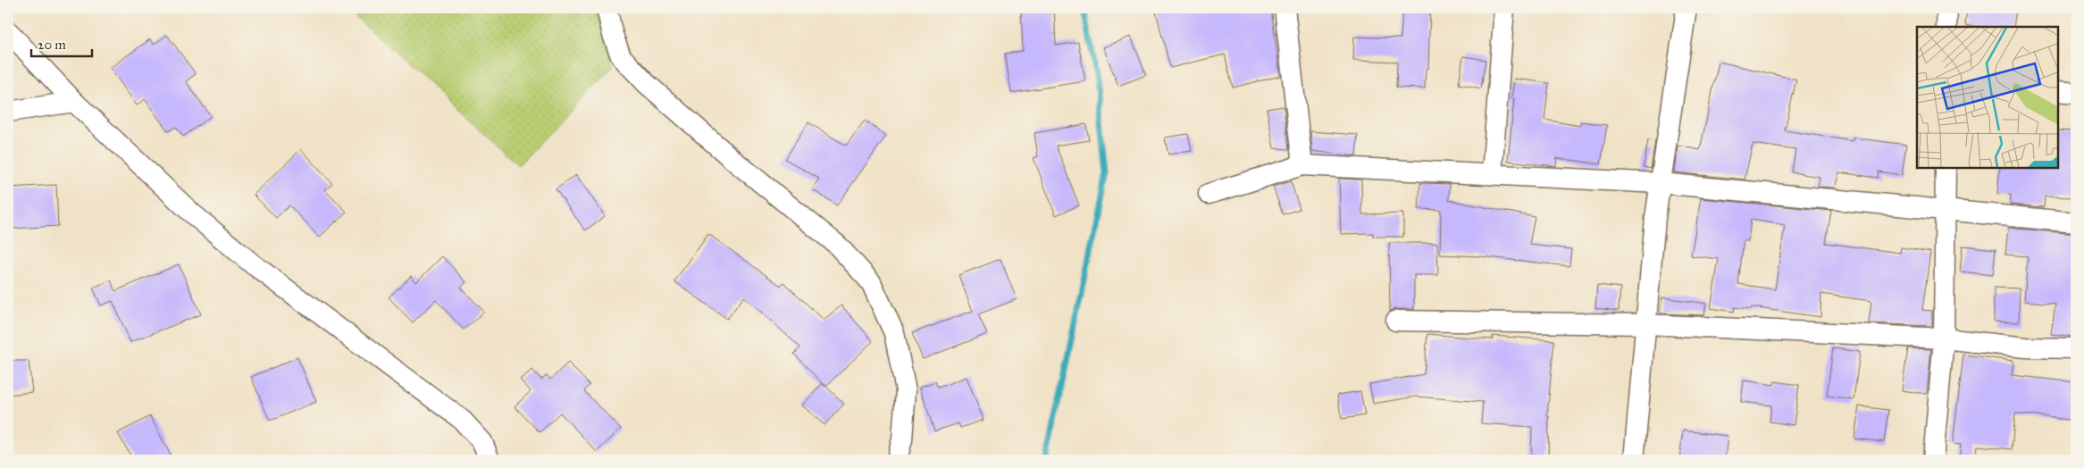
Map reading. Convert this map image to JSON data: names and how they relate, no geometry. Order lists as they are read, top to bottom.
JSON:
{
  "scale_bar": "20 m"
}
